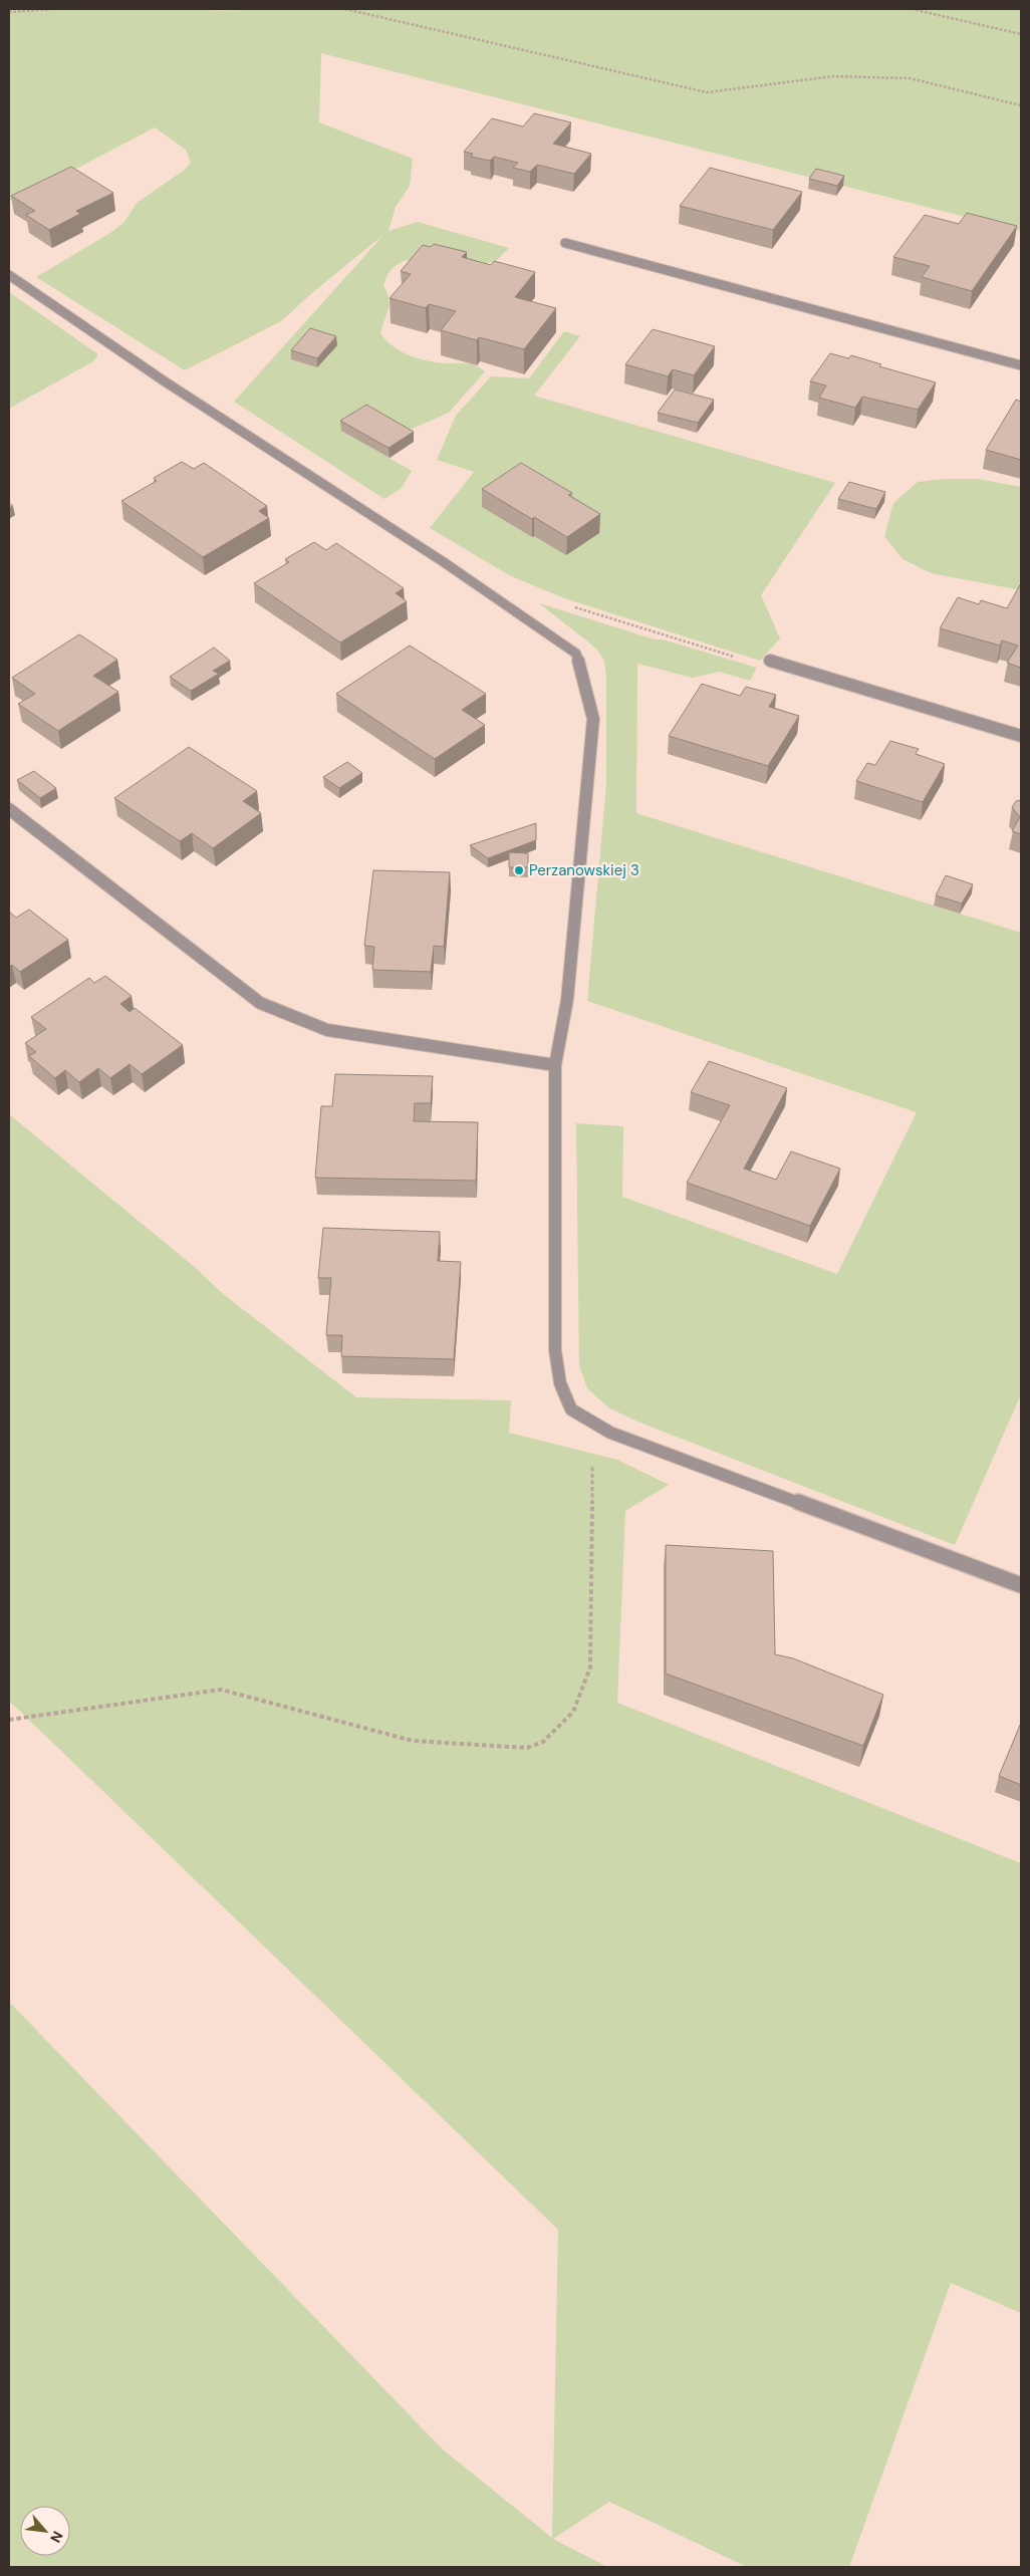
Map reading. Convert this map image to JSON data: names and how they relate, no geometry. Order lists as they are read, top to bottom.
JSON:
{
  "places": ["Perzanowskiej 3"],
  "north": "bottom right"
}
